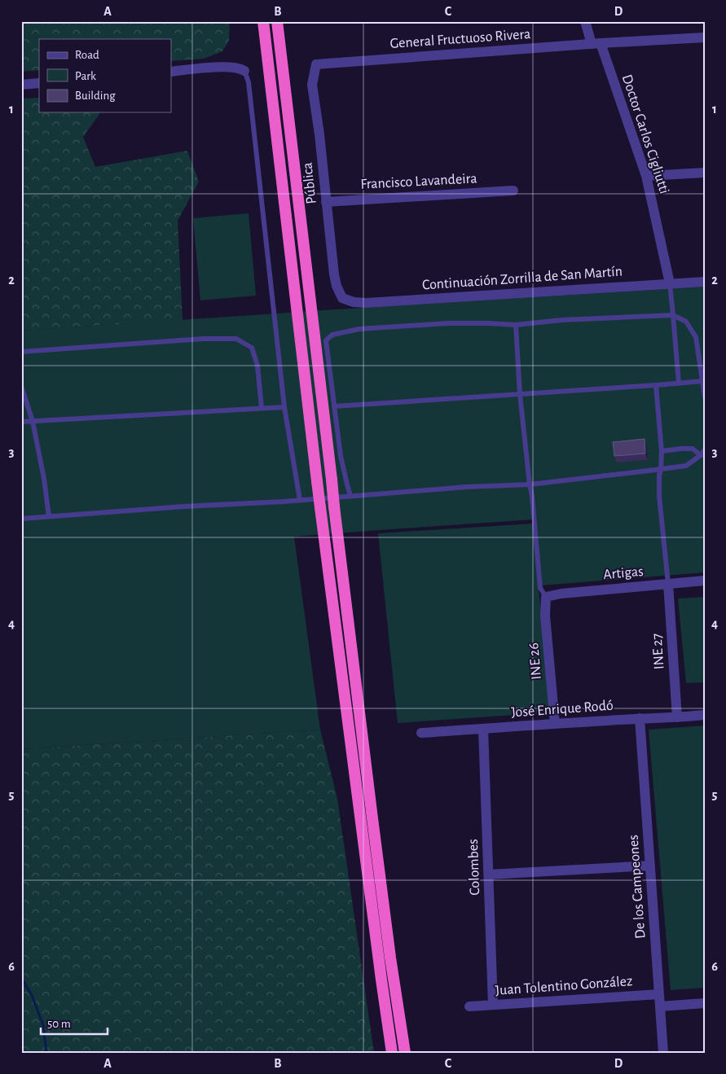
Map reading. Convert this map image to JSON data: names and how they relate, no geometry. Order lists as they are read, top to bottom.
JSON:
{
  "streets": {
    "street": [
      "General Fructuoso Rivera",
      "Doctor Carlos Cigliutti",
      "Francisco Lavandeira",
      "Pública",
      "Continuación Zorrilla de San Martín",
      "Artigas",
      "INE 27",
      "INE 26",
      "José Enrique Rodó",
      "Colombes",
      "De los Campeones",
      "Juan Tolentino González"
    ]
  },
  "crossings": [
    ["General Fructuoso Rivera", "Doctor Carlos Cigliutti"],
    ["General Fructuoso Rivera", "Pública"],
    ["Doctor Carlos Cigliutti", "Continuación Zorrilla de San Martín"],
    ["Francisco Lavandeira", "Pública"],
    ["Pública", "Continuación Zorrilla de San Martín"],
    ["Artigas", "INE 27"],
    ["Artigas", "INE 26"],
    ["INE 27", "José Enrique Rodó"],
    ["INE 26", "José Enrique Rodó"],
    ["José Enrique Rodó", "Colombes"],
    ["José Enrique Rodó", "De los Campeones"],
    ["Colombes", "Juan Tolentino González"],
    ["De los Campeones", "Juan Tolentino González"]
  ],
  "legend": ["Road", "Park", "Building"],
  "scale_bar": "50 m",
  "grid": {
    "columns": [
      "A",
      "B",
      "C",
      "D"
    ],
    "rows": [
      "1",
      "2",
      "3",
      "4",
      "5",
      "6"
    ]
  }
}
